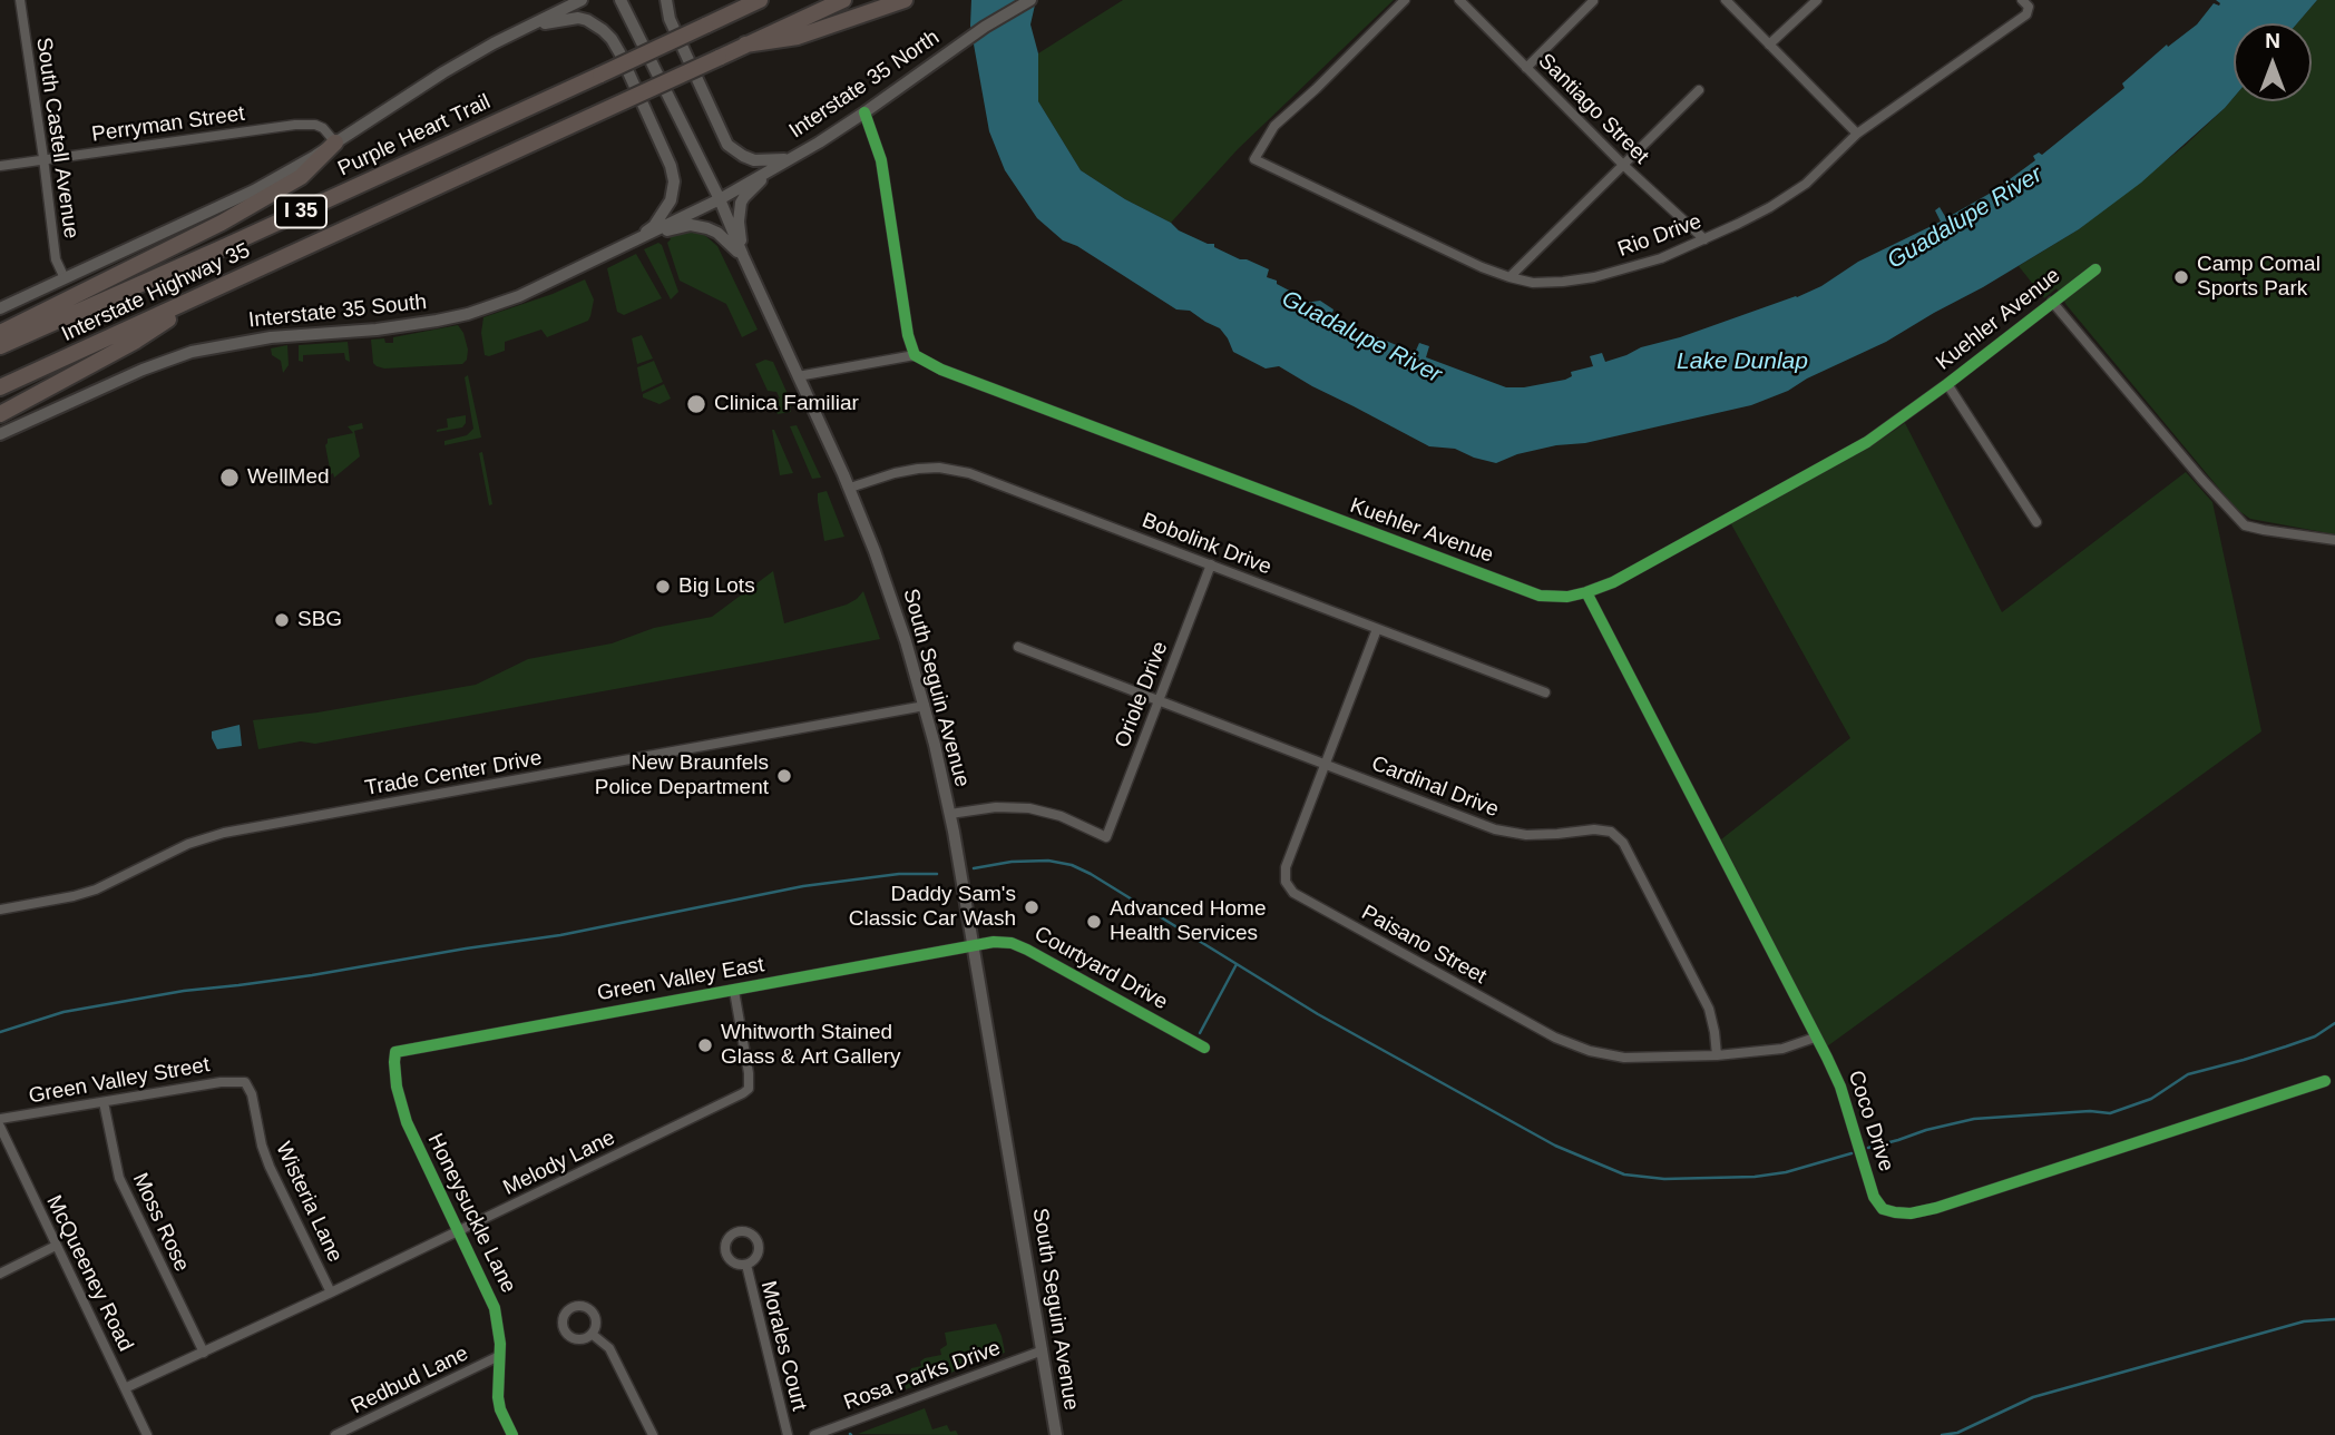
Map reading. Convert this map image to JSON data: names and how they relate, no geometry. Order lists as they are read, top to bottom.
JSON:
{
  "streets": {
    "highway": ["Purple Heart Trail", "I 35", "Interstate Highway 35"],
    "main road": ["Interstate 35 North", "Interstate 35 South", "South Seguin Avenue"],
    "street": [
      "Santiago Street",
      "Perryman Street",
      "South Castell Avenue",
      "Rio Drive",
      "Kuehler Avenue",
      "Bobolink Drive",
      "Oriole Drive",
      "Trade Center Drive",
      "Cardinal Drive",
      "Paisano Street",
      "Courtyard Drive",
      "Green Valley East",
      "Green Valley Street",
      "Coco Drive",
      "Melody Lane",
      "Wisteria Lane",
      "Honeysuckle Lane",
      "Moss Rose",
      "McQueeney Road",
      "Morales Court",
      "Rosa Parks Drive",
      "Redbud Lane"
    ]
  },
  "crossings": [
    ["Interstate 35 North", "Interstate 35 South"],
    ["Interstate 35 North", "South Seguin Avenue"],
    ["Santiago Street", "Rio Drive"],
    ["Perryman Street", "South Castell Avenue"],
    ["I 35", "Interstate Highway 35"],
    ["Interstate 35 South", "South Seguin Avenue"],
    ["Kuehler Avenue", "Coco Drive"],
    ["Bobolink Drive", "South Seguin Avenue"],
    ["Bobolink Drive", "Oriole Drive"],
    ["Bobolink Drive", "Paisano Street"],
    ["South Seguin Avenue", "Oriole Drive"],
    ["South Seguin Avenue", "Trade Center Drive"],
    ["South Seguin Avenue", "Courtyard Drive"],
    ["South Seguin Avenue", "Green Valley East"],
    ["South Seguin Avenue", "Rosa Parks Drive"],
    ["Oriole Drive", "Cardinal Drive"],
    ["Cardinal Drive", "Paisano Street"],
    ["Paisano Street", "Coco Drive"],
    ["Courtyard Drive", "Green Valley East"],
    ["Green Valley East", "Melody Lane"],
    ["Green Valley East", "Honeysuckle Lane"],
    ["Green Valley Street", "Wisteria Lane"],
    ["Green Valley Street", "Moss Rose"],
    ["Melody Lane", "Wisteria Lane"],
    ["Melody Lane", "Honeysuckle Lane"],
    ["Melody Lane", "Moss Rose"],
    ["Melody Lane", "McQueeney Road"],
    ["Honeysuckle Lane", "Redbud Lane"]
  ],
  "water": ["Guadalupe River", "Lake Dunlap"],
  "places": [
    "Camp Comal Sports Park",
    "Clinica Familiar",
    "WellMed",
    "Big Lots",
    "SBG",
    "New Braunfels Police Department",
    "Daddy Sam's Classic Car Wash",
    "Advanced Home Health Services",
    "Whitworth Stained Glass & Art Gallery"
  ],
  "north": "top"
}
